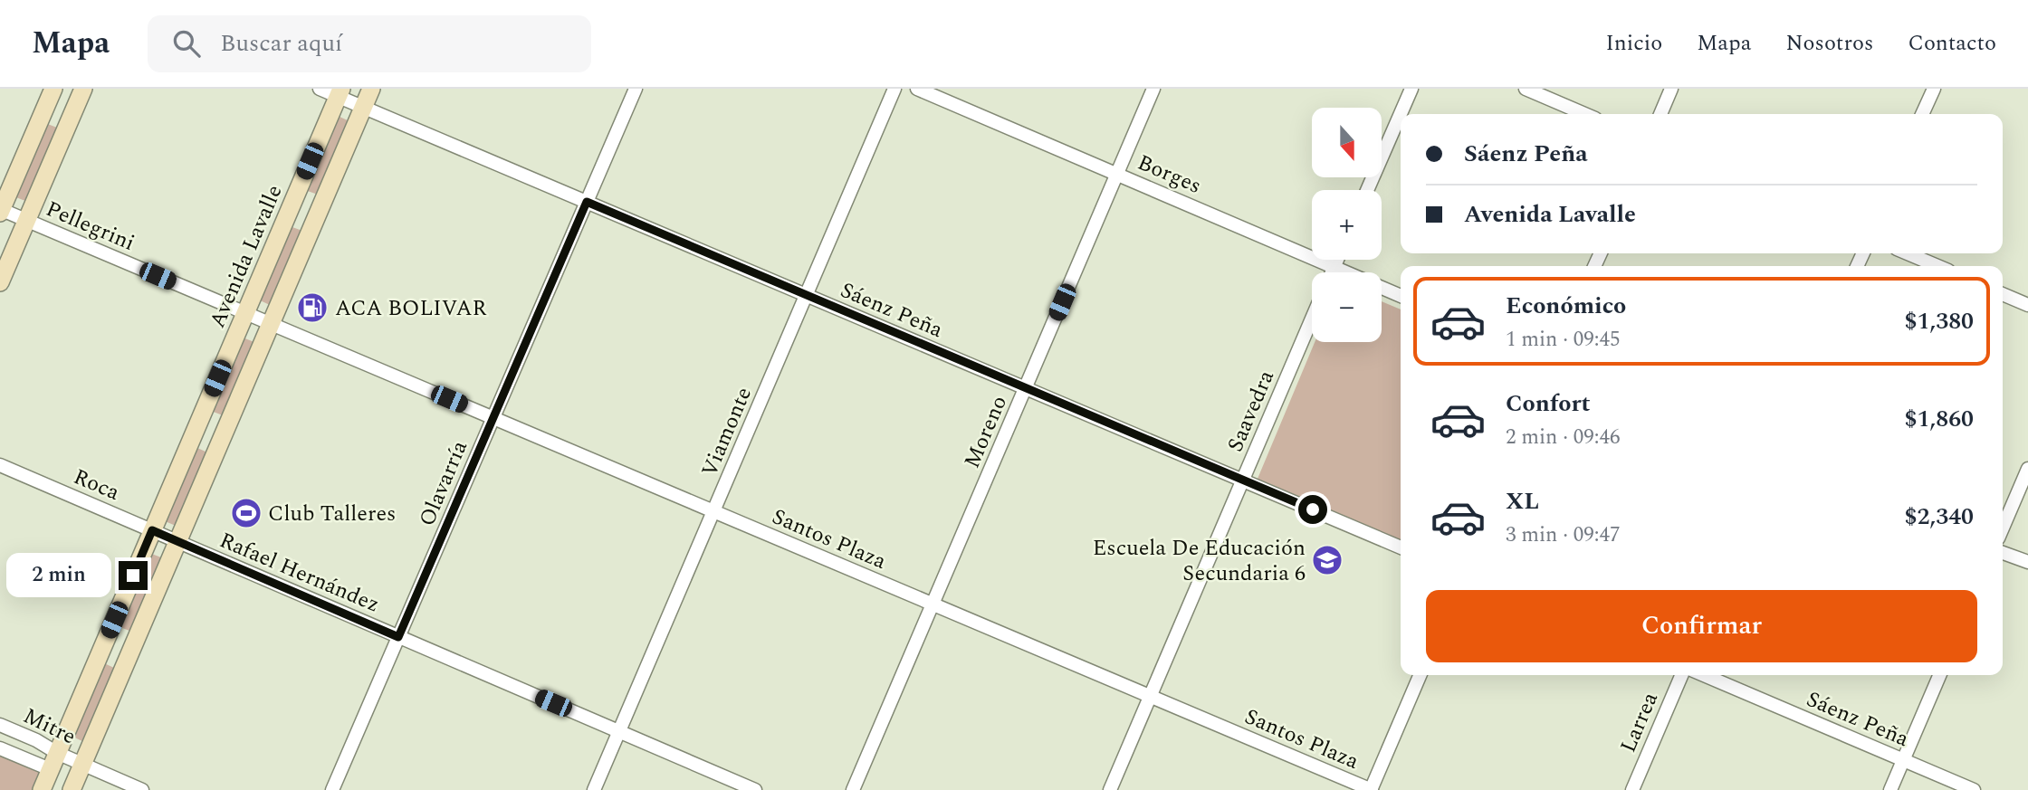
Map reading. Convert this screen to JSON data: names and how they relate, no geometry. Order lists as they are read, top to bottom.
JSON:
{
  "streets": {
    "main road": ["Avenida Lavalle"],
    "street": [
      "Borges",
      "Pellegrini",
      "Sáenz Peña",
      "Saavedra",
      "Viamonte",
      "Moreno",
      "Olavarría",
      "Roca",
      "Santos Plaza",
      "Rafael Hernández",
      "Larrea",
      "Mitre"
    ]
  },
  "crossings": [
    ["Borges", "Moreno"],
    ["Pellegrini", "Avenida Lavalle"],
    ["Pellegrini", "Santos Plaza"],
    ["Avenida Lavalle", "Sáenz Peña"],
    ["Avenida Lavalle", "Roca"],
    ["Avenida Lavalle", "Mitre"],
    ["Sáenz Peña", "Saavedra"],
    ["Sáenz Peña", "Viamonte"],
    ["Sáenz Peña", "Moreno"],
    ["Sáenz Peña", "Olavarría"],
    ["Saavedra", "Santos Plaza"],
    ["Viamonte", "Santos Plaza"],
    ["Viamonte", "Rafael Hernández"],
    ["Moreno", "Santos Plaza"],
    ["Olavarría", "Santos Plaza"],
    ["Olavarría", "Rafael Hernández"],
    ["Roca", "Rafael Hernández"]
  ],
  "places": {
    "fuel station": ["ACA BOLIVAR"],
    "sports": ["Club Talleres"],
    "school or university": ["Escuela De Educación Secundaria 6"]
  },
  "north": "bottom",
  "page": {
    "header": "Mapa",
    "search": "Buscar aquí",
    "nav": [
      "Inicio",
      "Mapa",
      "Nosotros",
      "Contacto"
    ],
    "map_buttons": ["+", "−"],
    "banner": ["Sáenz Peña", "Avenida Lavalle"],
    "list": [
      {
        "name": "Económico",
        "note": "1 min · 09:45",
        "value": "$1,380"
      },
      {
        "name": "Confort",
        "note": "2 min · 09:46",
        "value": "$1,860"
      },
      {
        "name": "XL",
        "note": "3 min · 09:47",
        "value": "$2,340"
      }
    ],
    "bubble": "2 min",
    "buttons": "Confirmar"
  }
}
